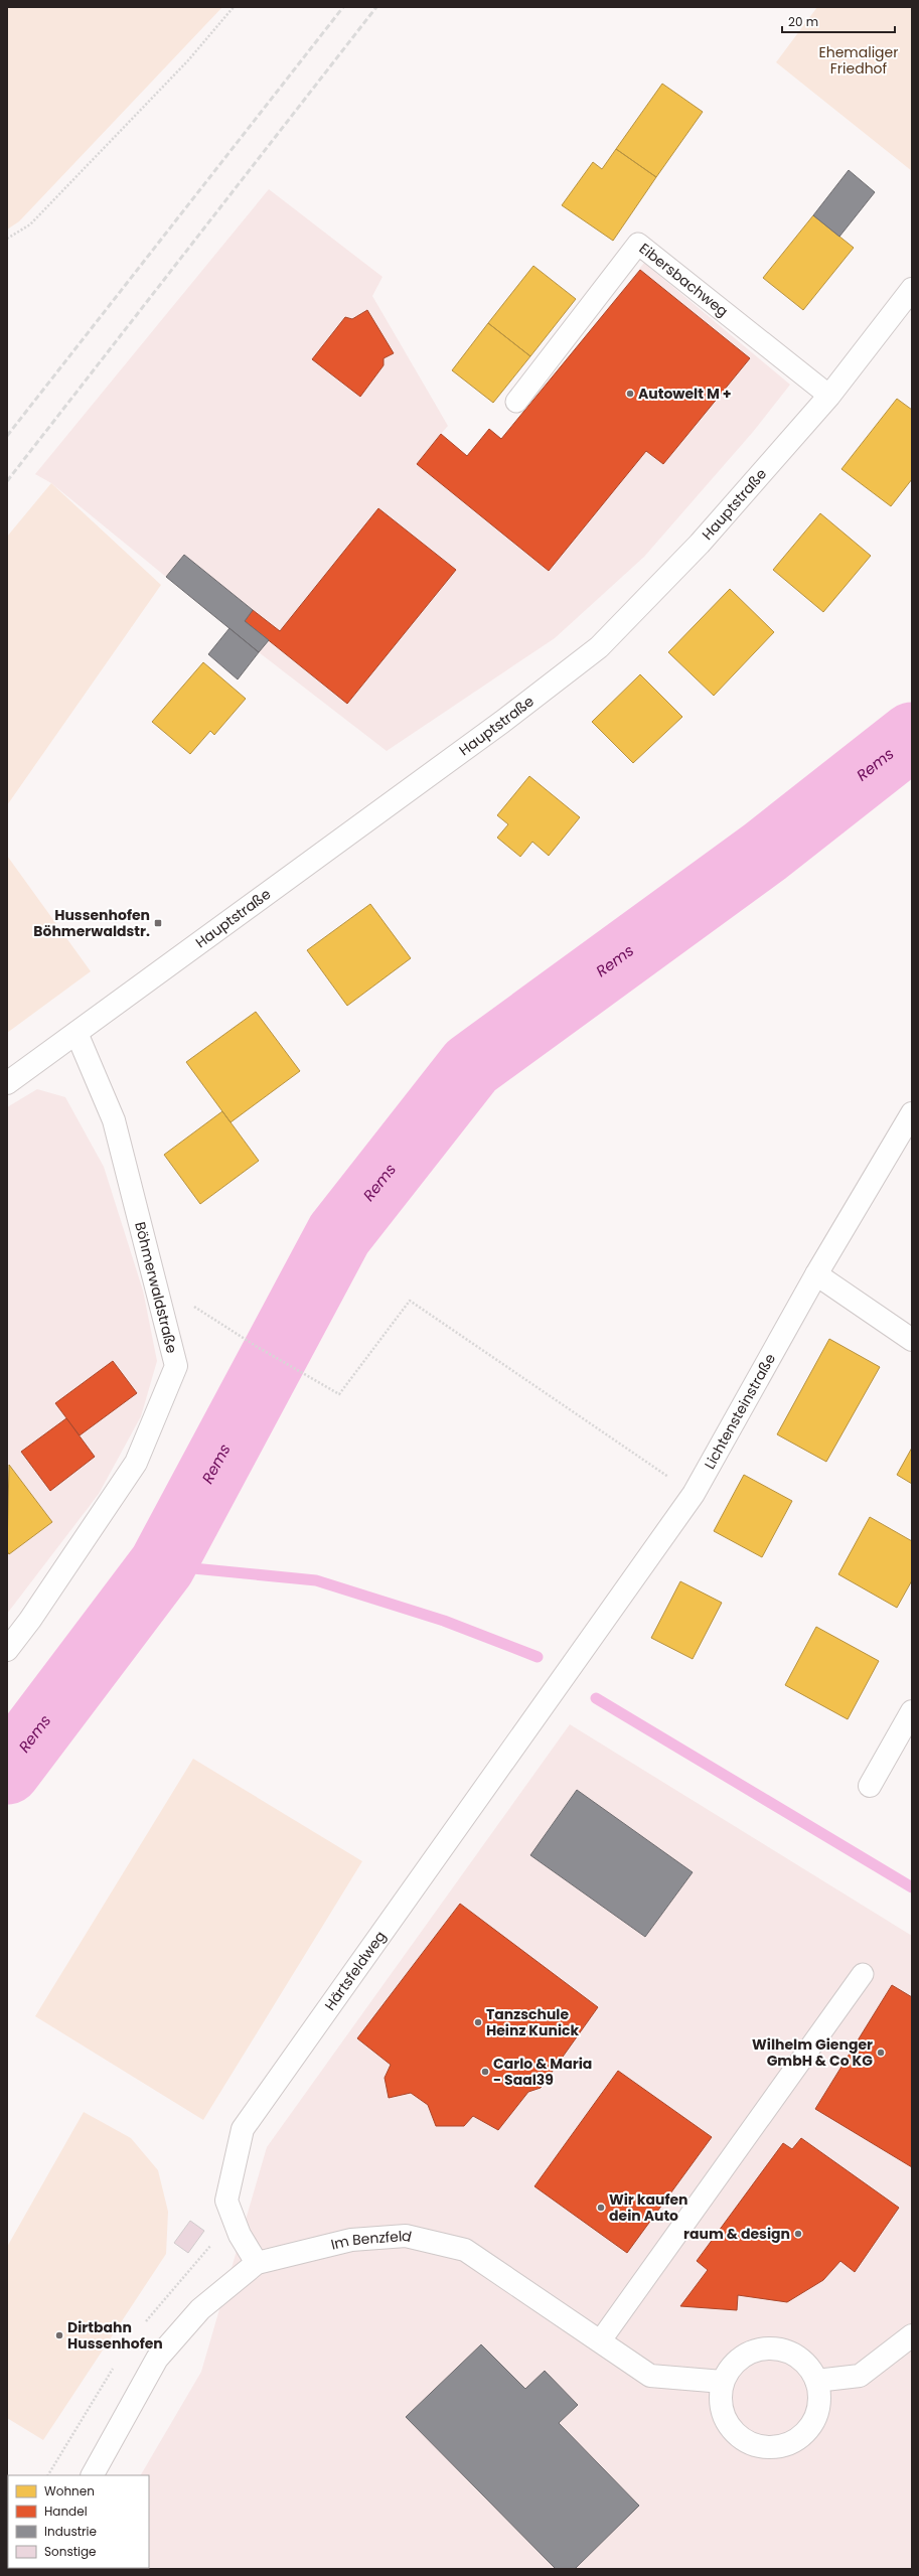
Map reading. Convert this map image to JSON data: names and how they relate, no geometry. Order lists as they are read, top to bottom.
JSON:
{
  "streets": {
    "street": [
      "Hauptstraße",
      "Böhmerwaldstraße",
      "Lichtensteinstraße",
      "Härtsfeldweg",
      "Im Benzfeld"
    ],
    "lane": ["Eibersbachweg"]
  },
  "crossings": [
    ["Eibersbachweg", "Hauptstraße"],
    ["Hauptstraße", "Böhmerwaldstraße"],
    ["Lichtensteinstraße", "Härtsfeldweg"],
    ["Härtsfeldweg", "Im Benzfeld"]
  ],
  "water": ["Rems"],
  "parks": ["Ehemaliger Friedhof"],
  "places": {
    "other": [
      "Autowelt M +",
      "Tanzschule Heinz Kunick",
      "Wilhelm Gienger GmbH & Co KG",
      "Carlo & Maria - Saal39",
      "Wir kaufen dein Auto",
      "raum & design",
      "Dirtbahn Hussenhofen"
    ],
    "transit": ["Hussenhofen Böhmerwaldstr."]
  },
  "legend": [
    "Wohnen",
    "Handel",
    "Industrie",
    "Sonstige"
  ],
  "scale_bar": "20 m"
}
